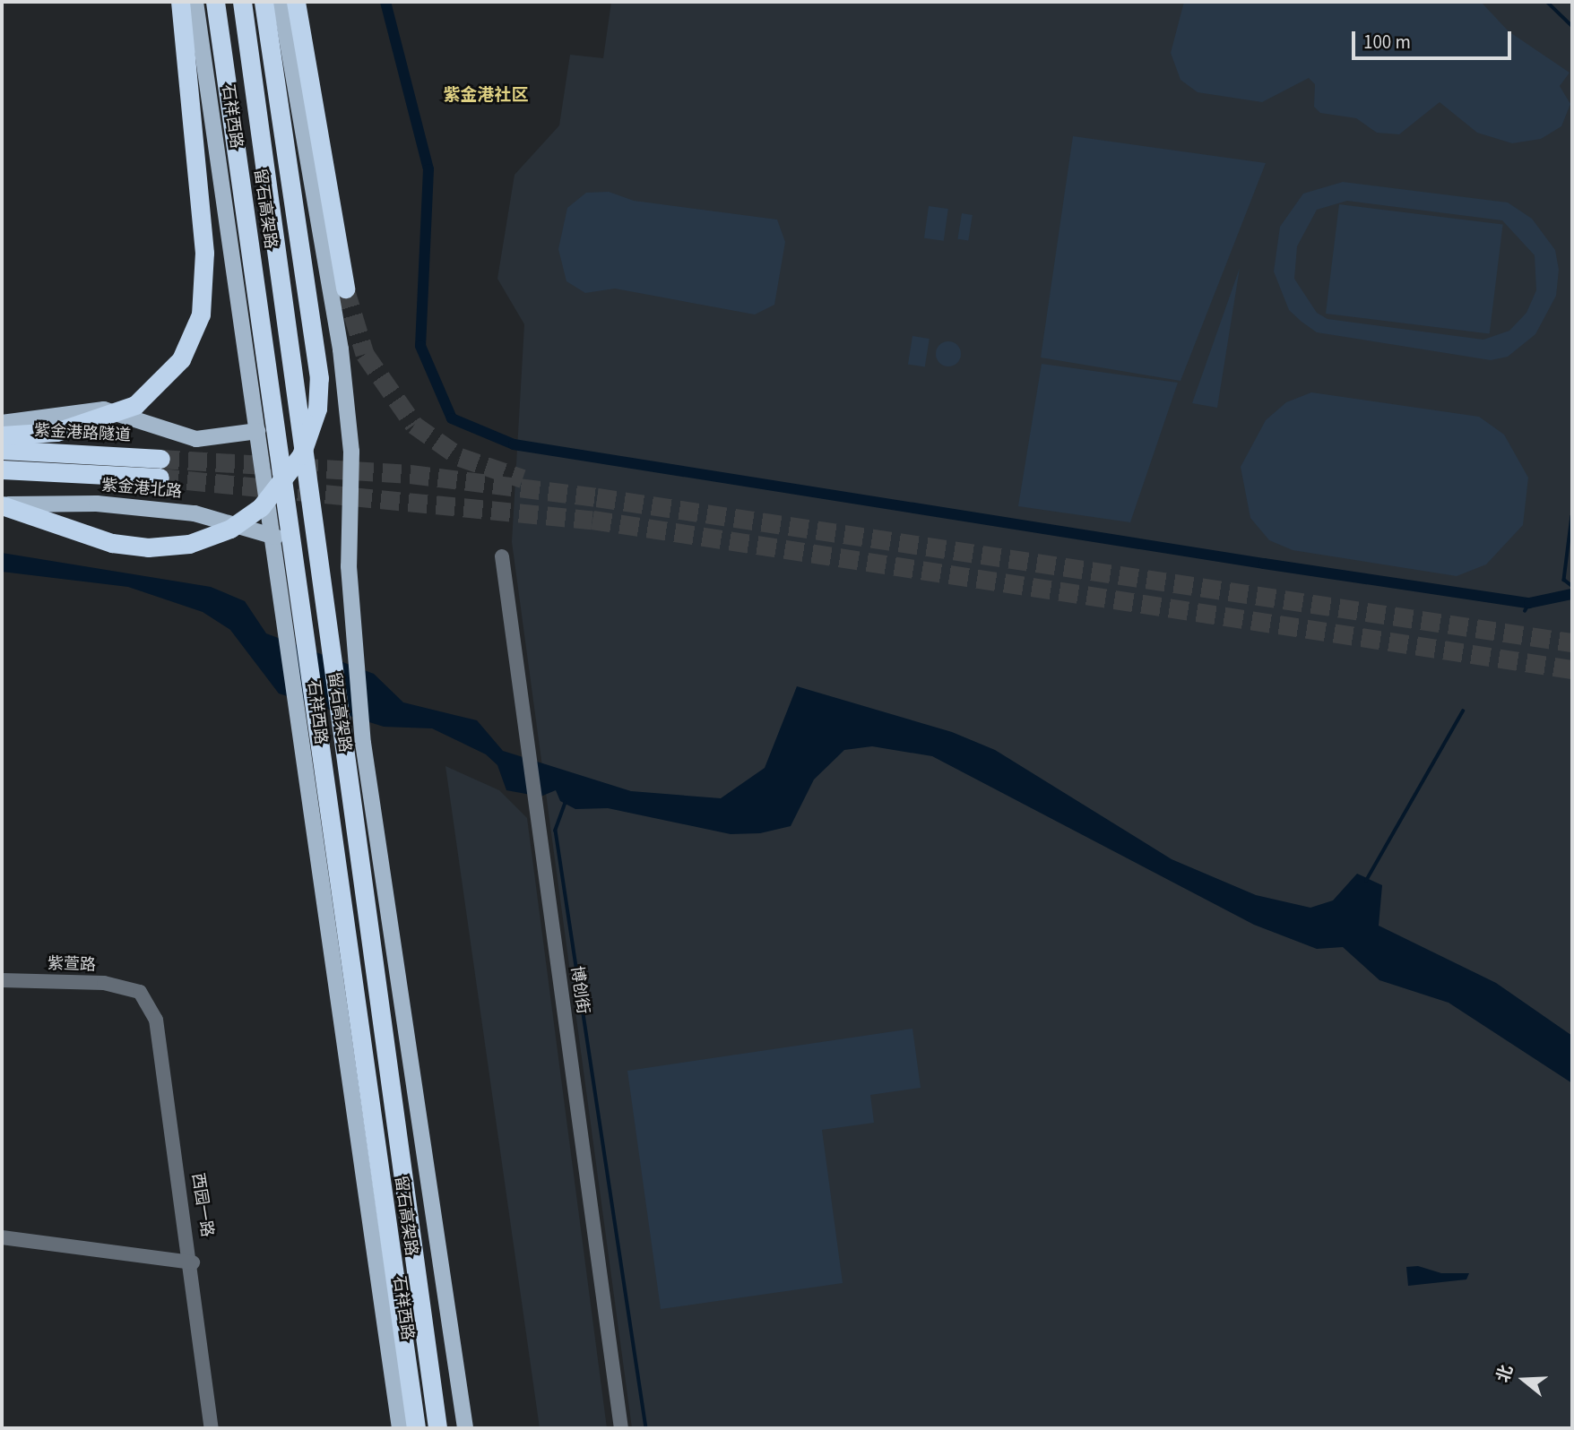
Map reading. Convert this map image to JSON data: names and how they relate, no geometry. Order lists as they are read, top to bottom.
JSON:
{
  "streets": {
    "highway": ["留石高架路", "紫金港路隧道"],
    "main road": ["石祥西路", "紫金港北路"],
    "street": ["紫萱路", "博创街", "西园一路"]
  },
  "crossings": [
    ["石祥西路", "紫金港北路"],
    ["紫萱路", "西园一路"]
  ],
  "districts": ["紫金港社区"],
  "scale_bar": "100 m",
  "north": "left"
}
